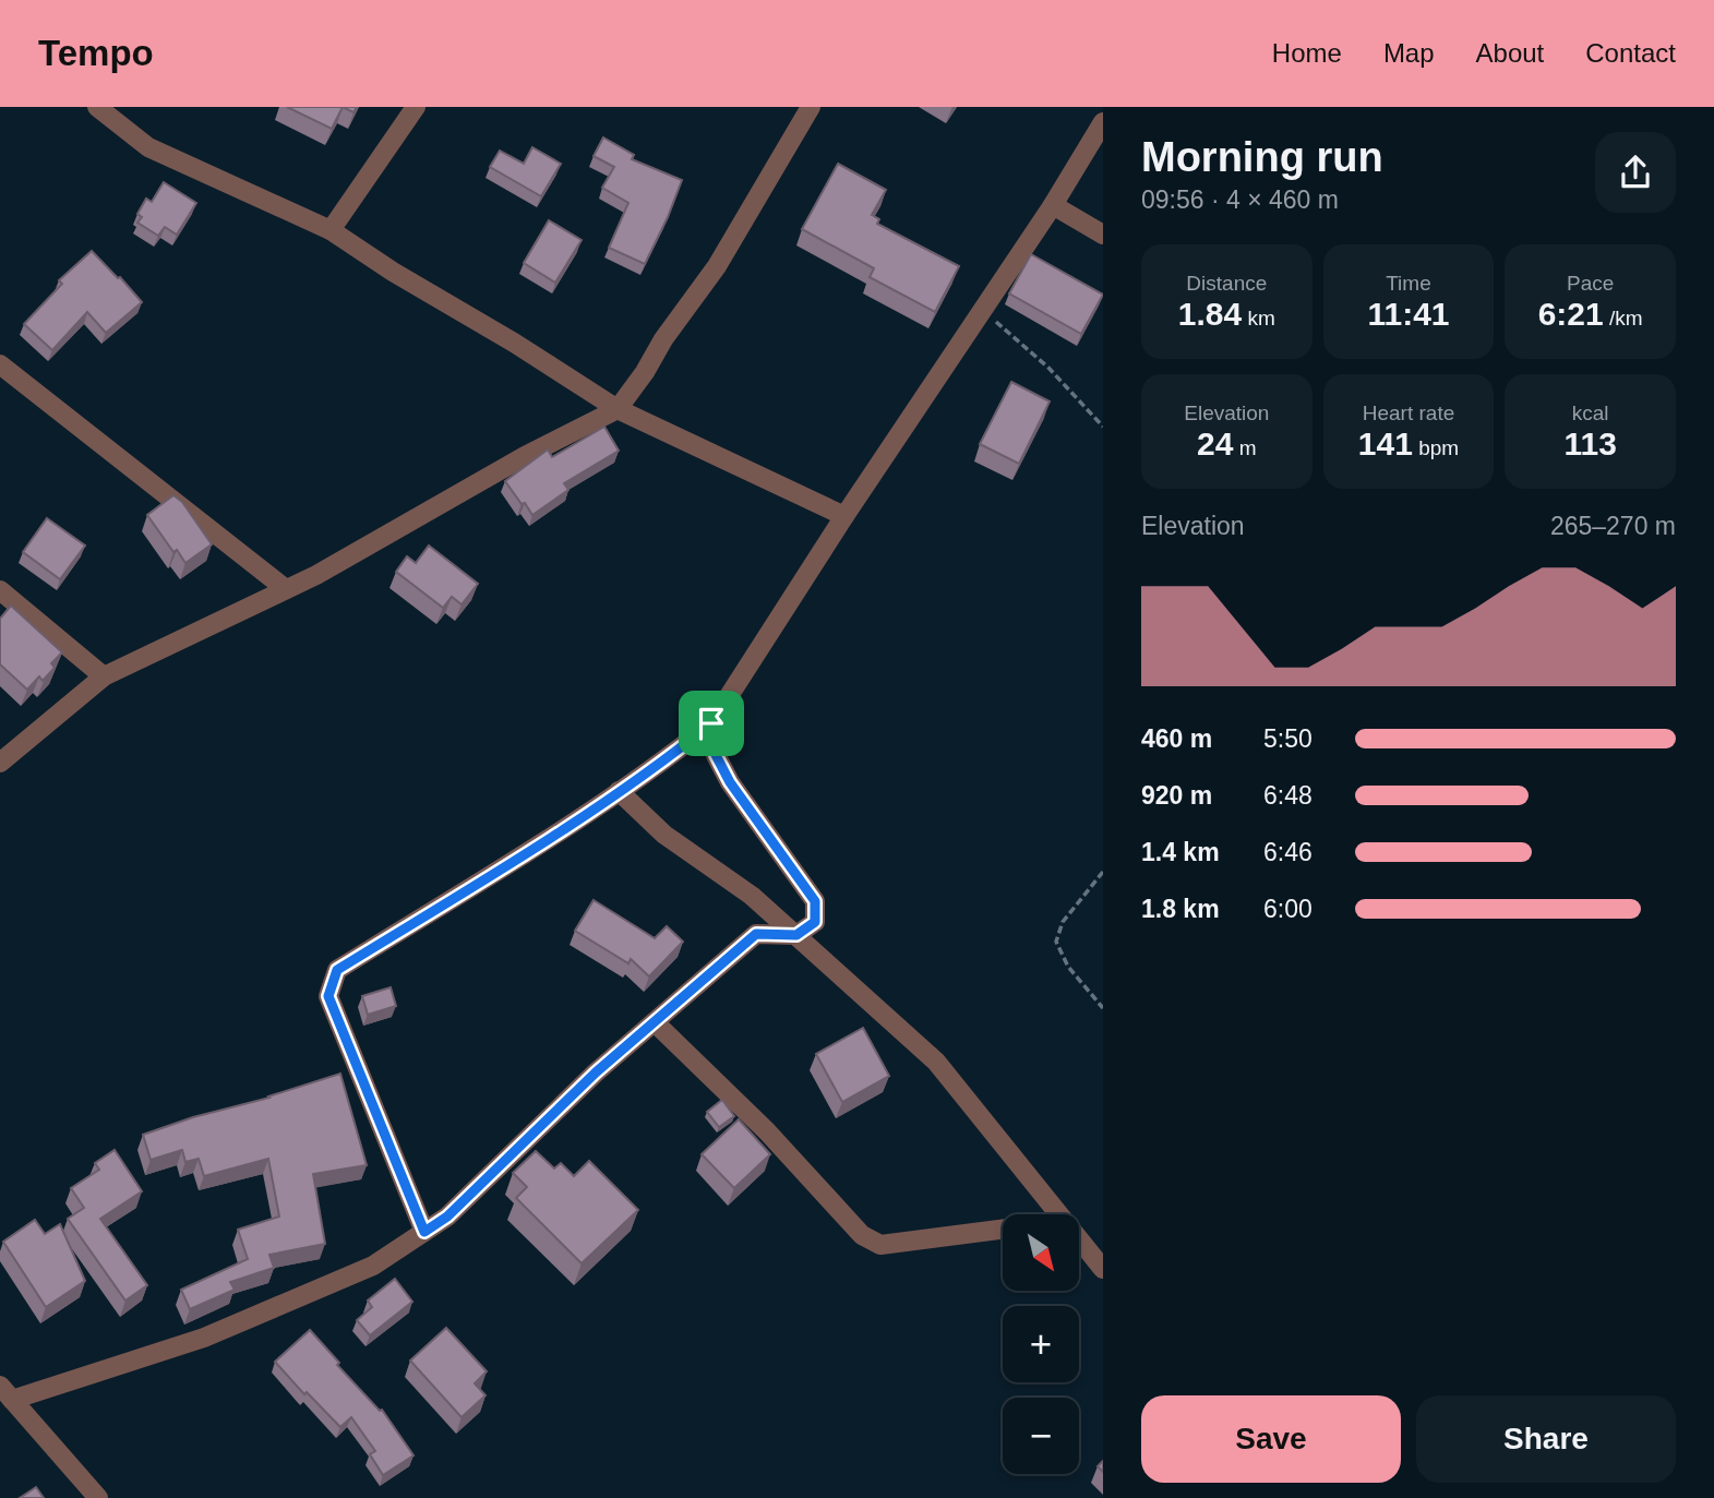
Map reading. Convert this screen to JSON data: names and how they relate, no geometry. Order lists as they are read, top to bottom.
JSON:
{
  "north": "bottom right",
  "page": {
    "header": "Tempo",
    "nav": [
      "Home",
      "Map",
      "About",
      "Contact"
    ],
    "heading": ["Morning run", "09:56 · 4 × 460 m"],
    "stats": [
      ["Distance", "1.84 km"],
      ["Time", "11:41"],
      ["Pace", "6:21 /km"],
      ["Elevation", "24 m"],
      ["Heart rate", "141 bpm"],
      ["kcal", "113"]
    ],
    "chart": ["Elevation", "265–270 m"],
    "list": [
      {
        "name": "460 m",
        "note": "5:50"
      },
      {
        "name": "920 m",
        "note": "6:48"
      },
      {
        "name": "1.4 km",
        "note": "6:46"
      },
      {
        "name": "1.8 km",
        "note": "6:00"
      }
    ],
    "map_buttons": ["+", "−"],
    "buttons": ["Save", "Share"]
  }
}
